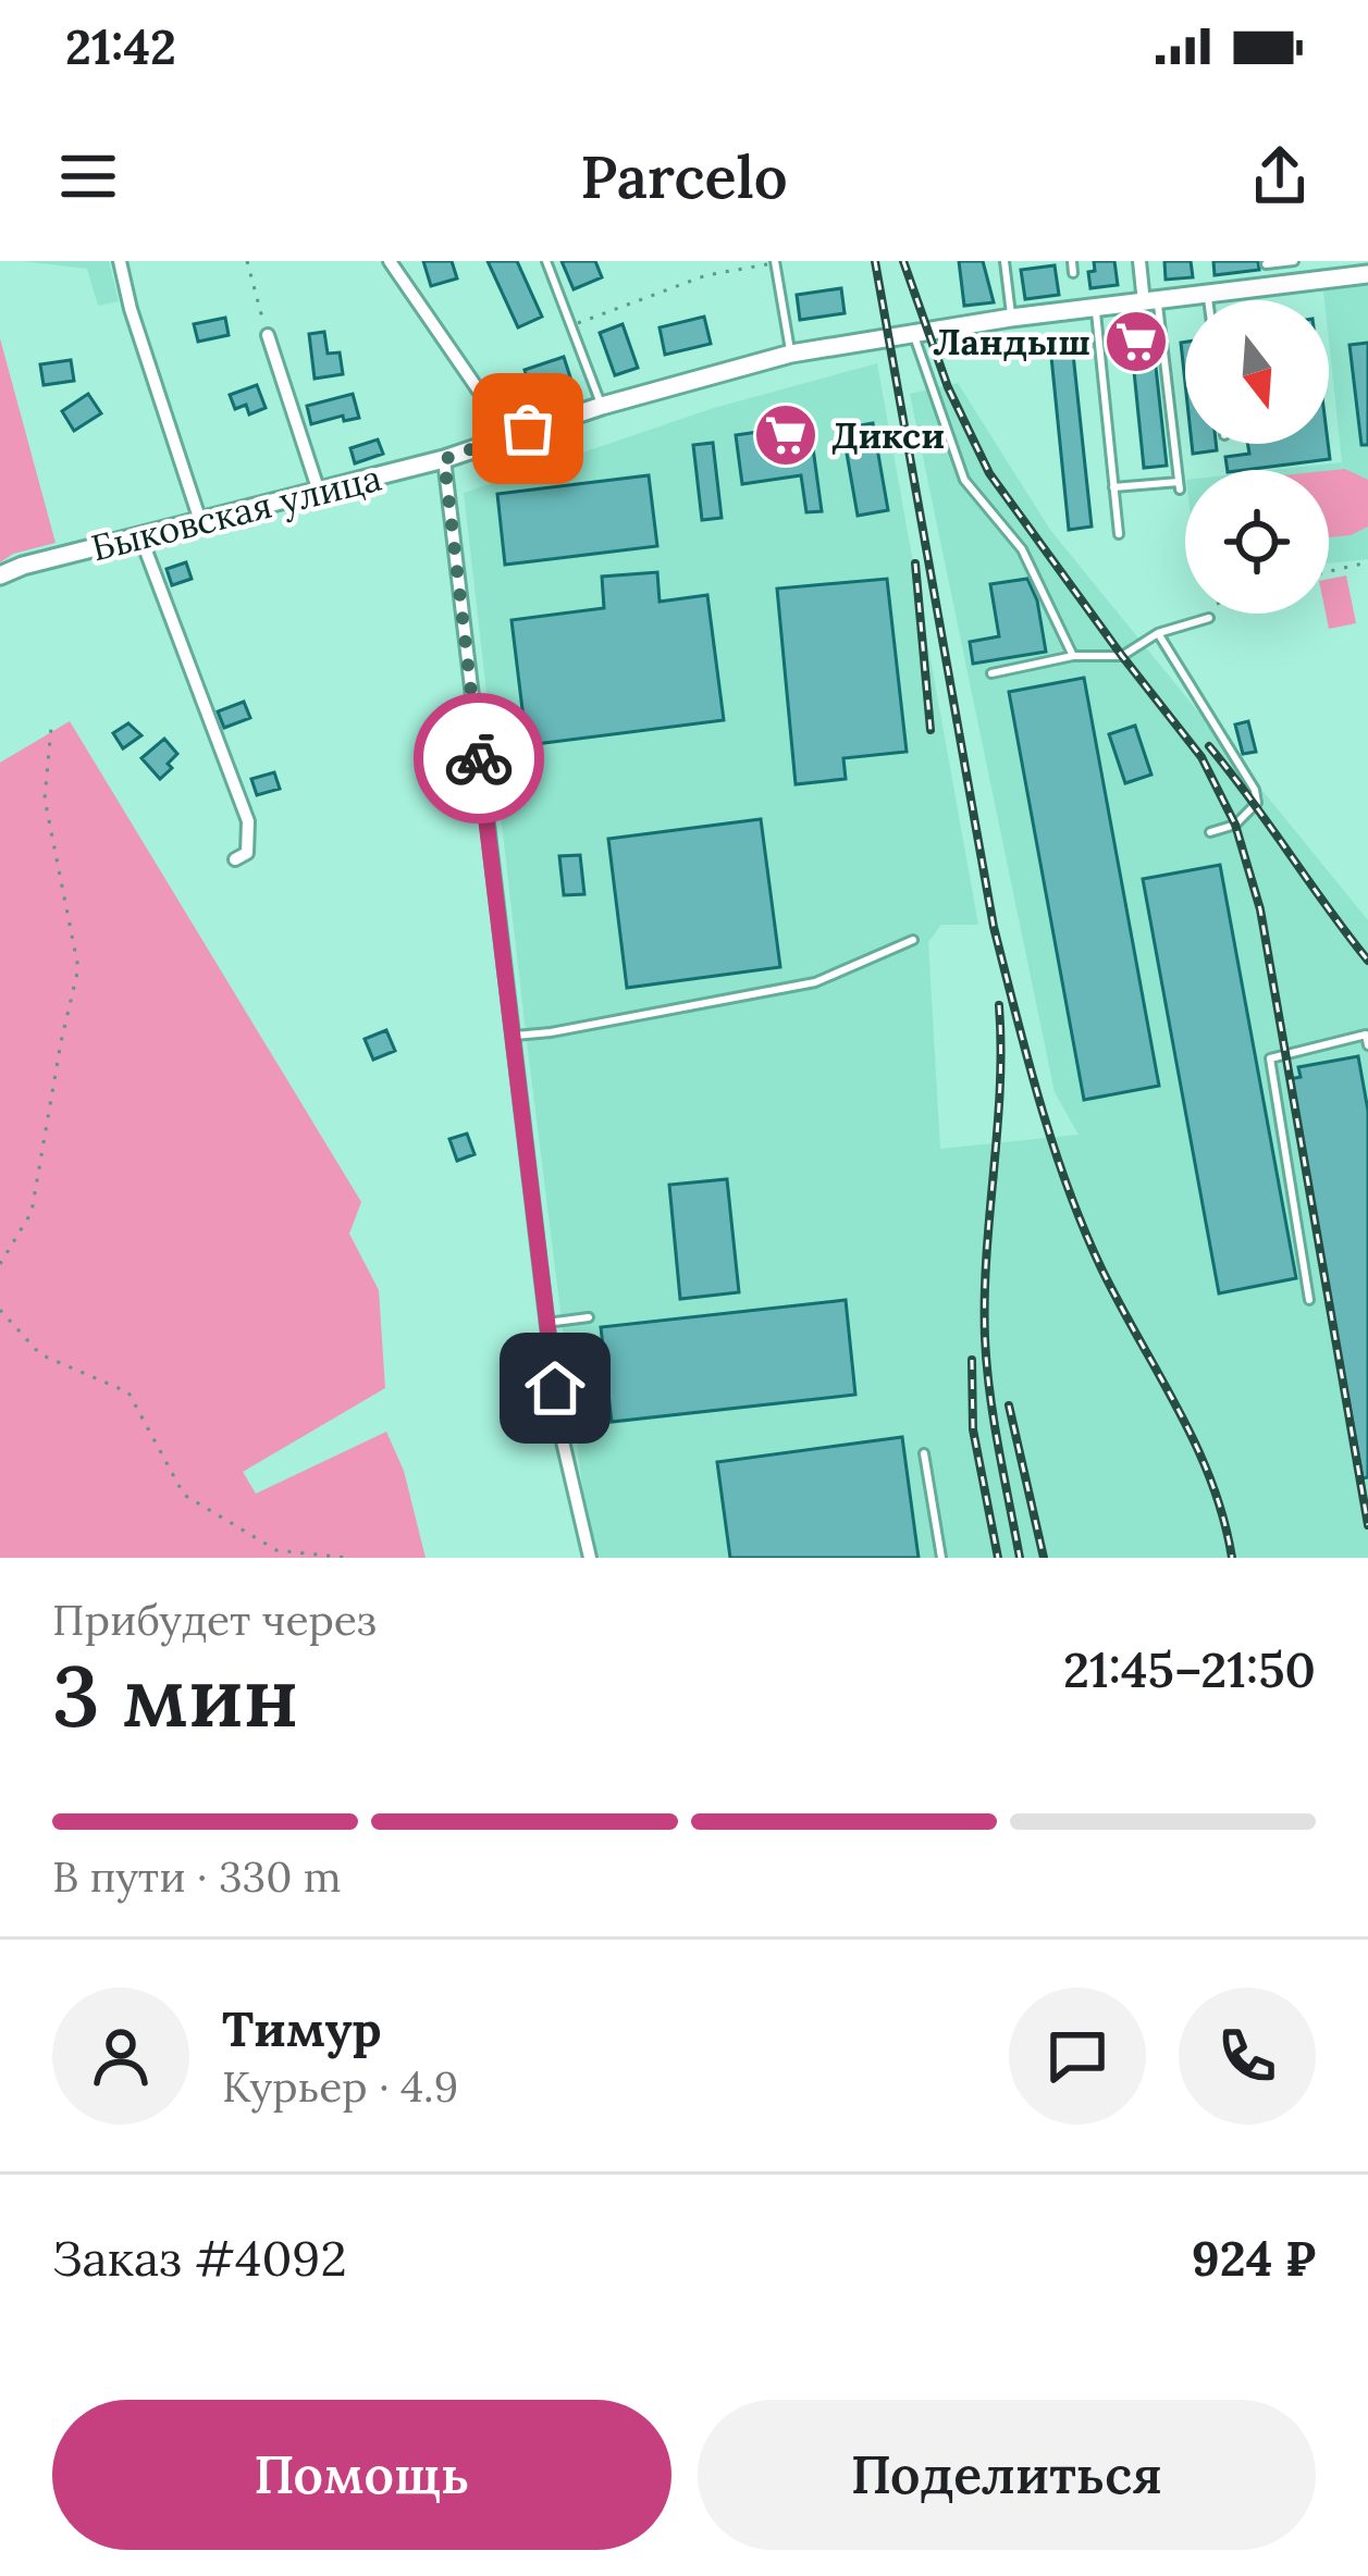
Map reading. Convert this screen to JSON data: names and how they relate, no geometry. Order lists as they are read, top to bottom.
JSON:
{
  "streets": {
    "street": ["Быковская улица"]
  },
  "places": {
    "supermarket": ["Ландыш", "Дикси"]
  },
  "north": "bottom",
  "page": {
    "status": "21:42",
    "header": "Parcelo",
    "heading": ["3 мин", "Прибудет через", "21:45–21:50"],
    "panel": [
      "Тимур",
      "Курьер · 4.9",
      "Заказ #4092",
      "924 ₽"
    ],
    "bar": "В пути · 330 m",
    "buttons": ["Помощь", "Поделиться"]
  }
}
